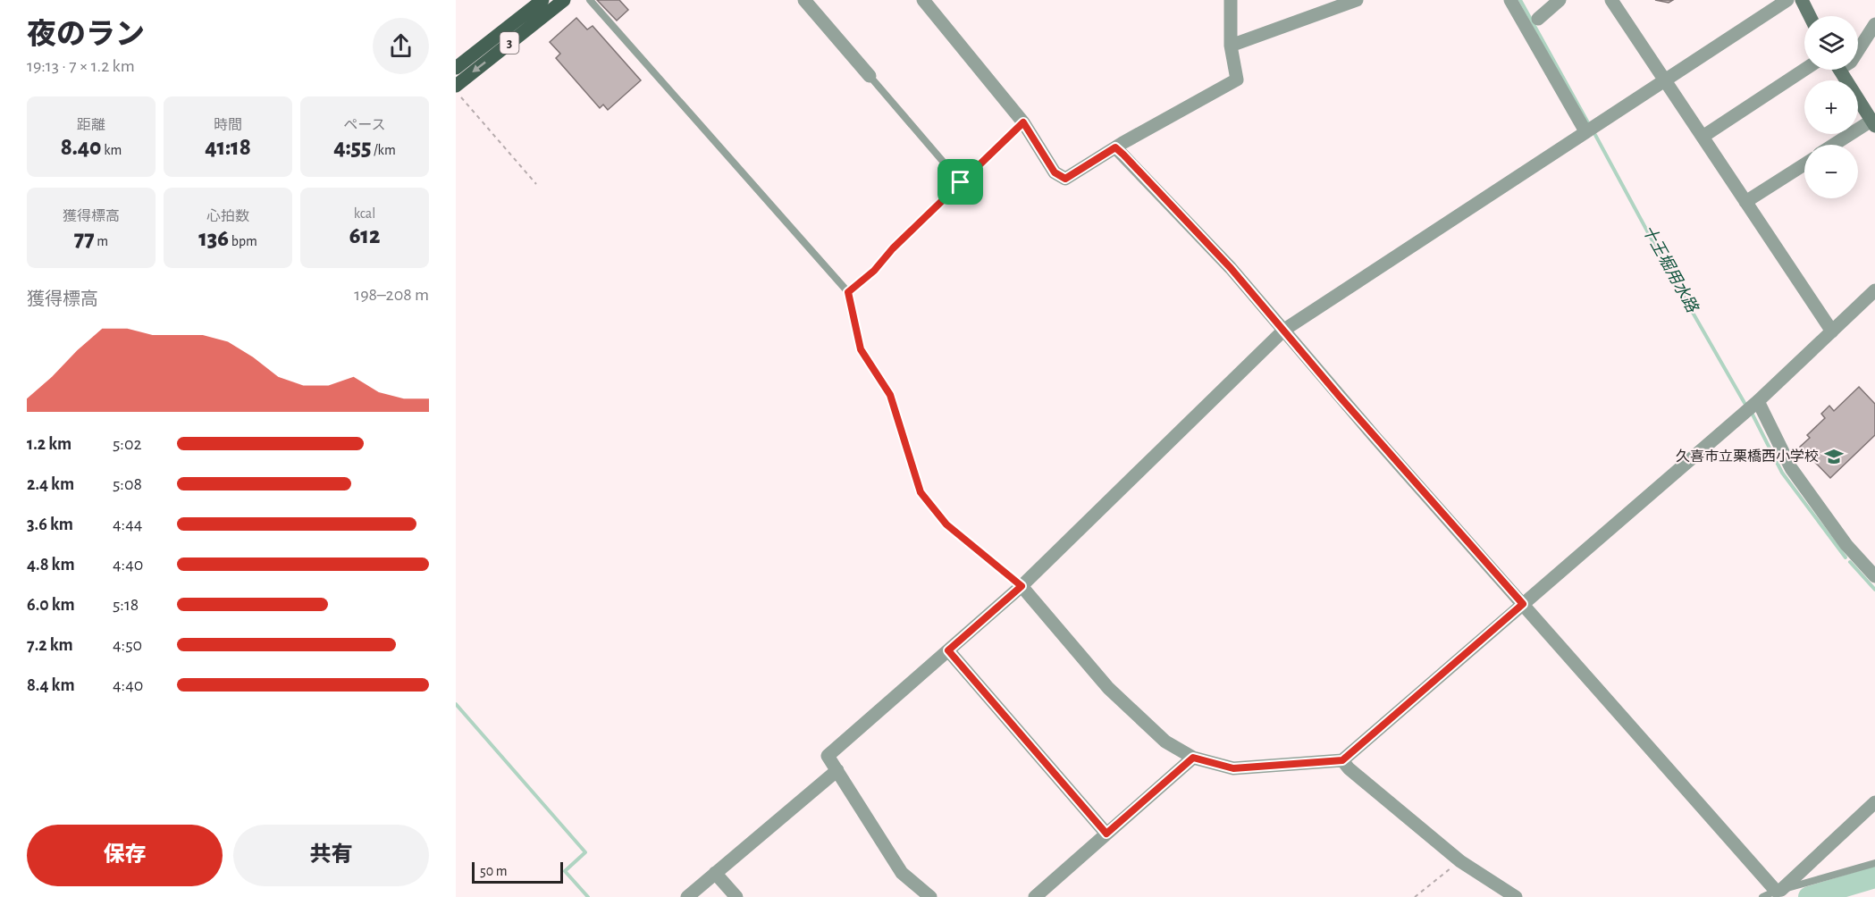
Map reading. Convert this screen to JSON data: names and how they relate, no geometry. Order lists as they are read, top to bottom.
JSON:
{
  "streets": {
    "main road": ["3"]
  },
  "water": ["十王堀用水路"],
  "places": {
    "school or university": ["久喜市立栗橋西小学校"]
  },
  "scale_bar": "50 m",
  "page": {
    "heading": ["夜のラン", "19:13 · 7 × 1.2 km"],
    "map_buttons": ["+", "−"],
    "stats": [
      ["距離", "8.40 km"],
      ["時間", "41:18"],
      ["ペース", "4:55 /km"],
      ["獲得標高", "77 m"],
      ["心拍数", "136 bpm"],
      ["kcal", "612"]
    ],
    "chart": ["獲得標高", "198–208 m"],
    "list": [
      {
        "name": "1.2 km",
        "note": "5:02"
      },
      {
        "name": "2.4 km",
        "note": "5:08"
      },
      {
        "name": "3.6 km",
        "note": "4:44"
      },
      {
        "name": "4.8 km",
        "note": "4:40"
      },
      {
        "name": "6.0 km",
        "note": "5:18"
      },
      {
        "name": "7.2 km",
        "note": "4:50"
      },
      {
        "name": "8.4 km",
        "note": "4:40"
      }
    ],
    "buttons": ["保存", "共有"],
    "scale": "50 m"
  }
}
